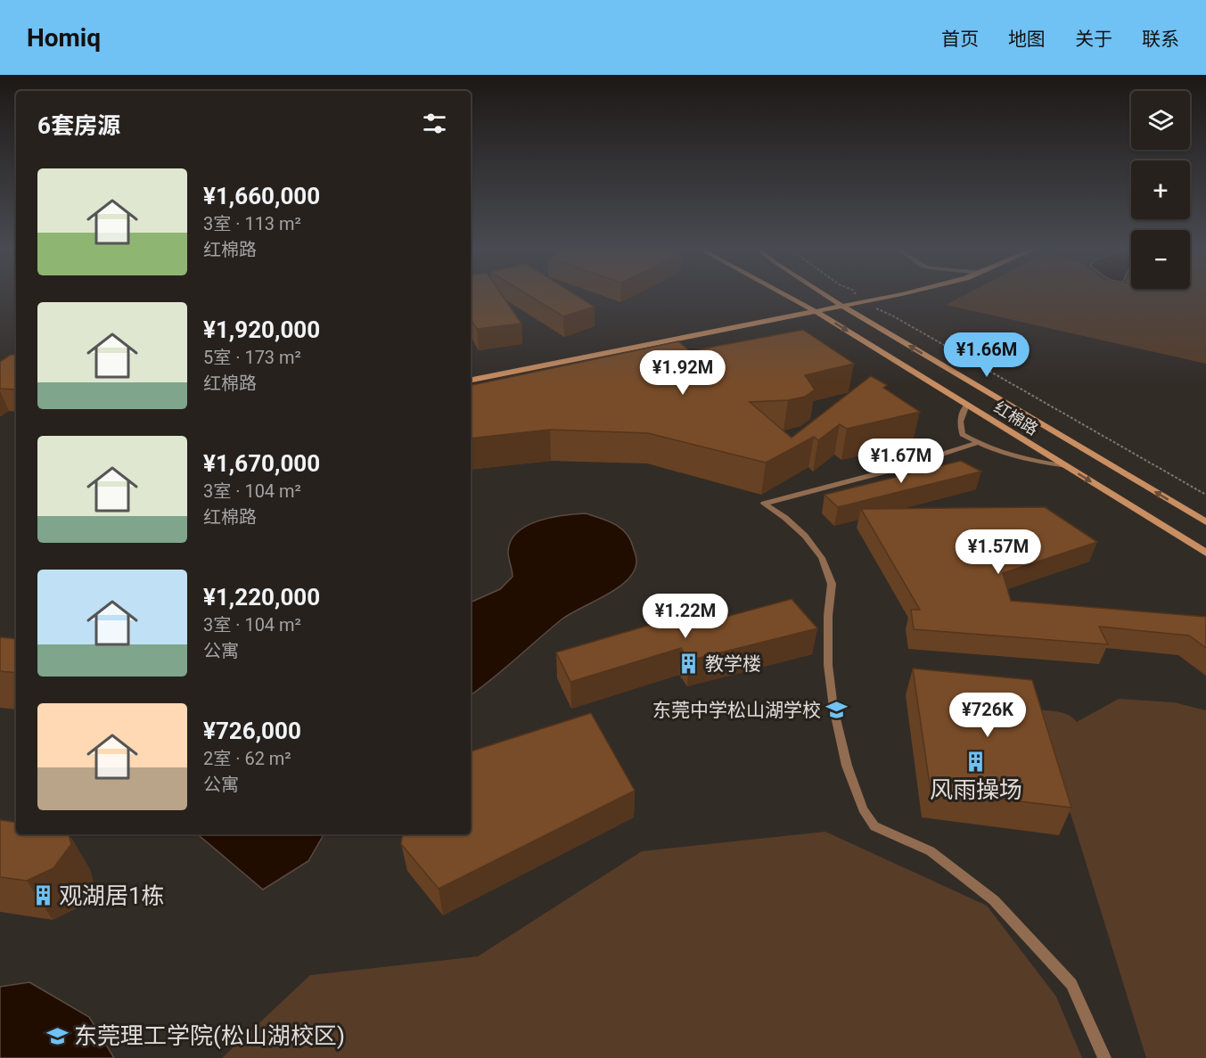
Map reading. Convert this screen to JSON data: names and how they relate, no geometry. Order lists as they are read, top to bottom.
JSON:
{
  "streets": {
    "main road": ["红棉路"]
  },
  "places": {
    "building": ["教学楼", "风雨操场", "观湖居1栋"],
    "school or university": ["东莞中学松山湖学校", "东莞理工学院(松山湖校区)"]
  },
  "page": {
    "header": "Homiq",
    "nav": [
      "首页",
      "地图",
      "关于",
      "联系"
    ],
    "map_buttons": ["+", "−"],
    "heading": "6套房源",
    "list": [
      {
        "name": "¥1,660,000",
        "note": "3室 · 113 m² · 红棉路"
      },
      {
        "name": "¥1,920,000",
        "note": "5室 · 173 m² · 红棉路"
      },
      {
        "name": "¥1,670,000",
        "note": "3室 · 104 m² · 红棉路"
      },
      {
        "name": "¥1,220,000",
        "note": "3室 · 104 m² · 公寓"
      },
      {
        "name": "¥726,000",
        "note": "2室 · 62 m² · 公寓"
      }
    ],
    "price": [
      "¥1.66M",
      "¥1.92M",
      "¥1.67M",
      "¥1.57M",
      "¥1.22M",
      "¥726K"
    ]
  }
}
